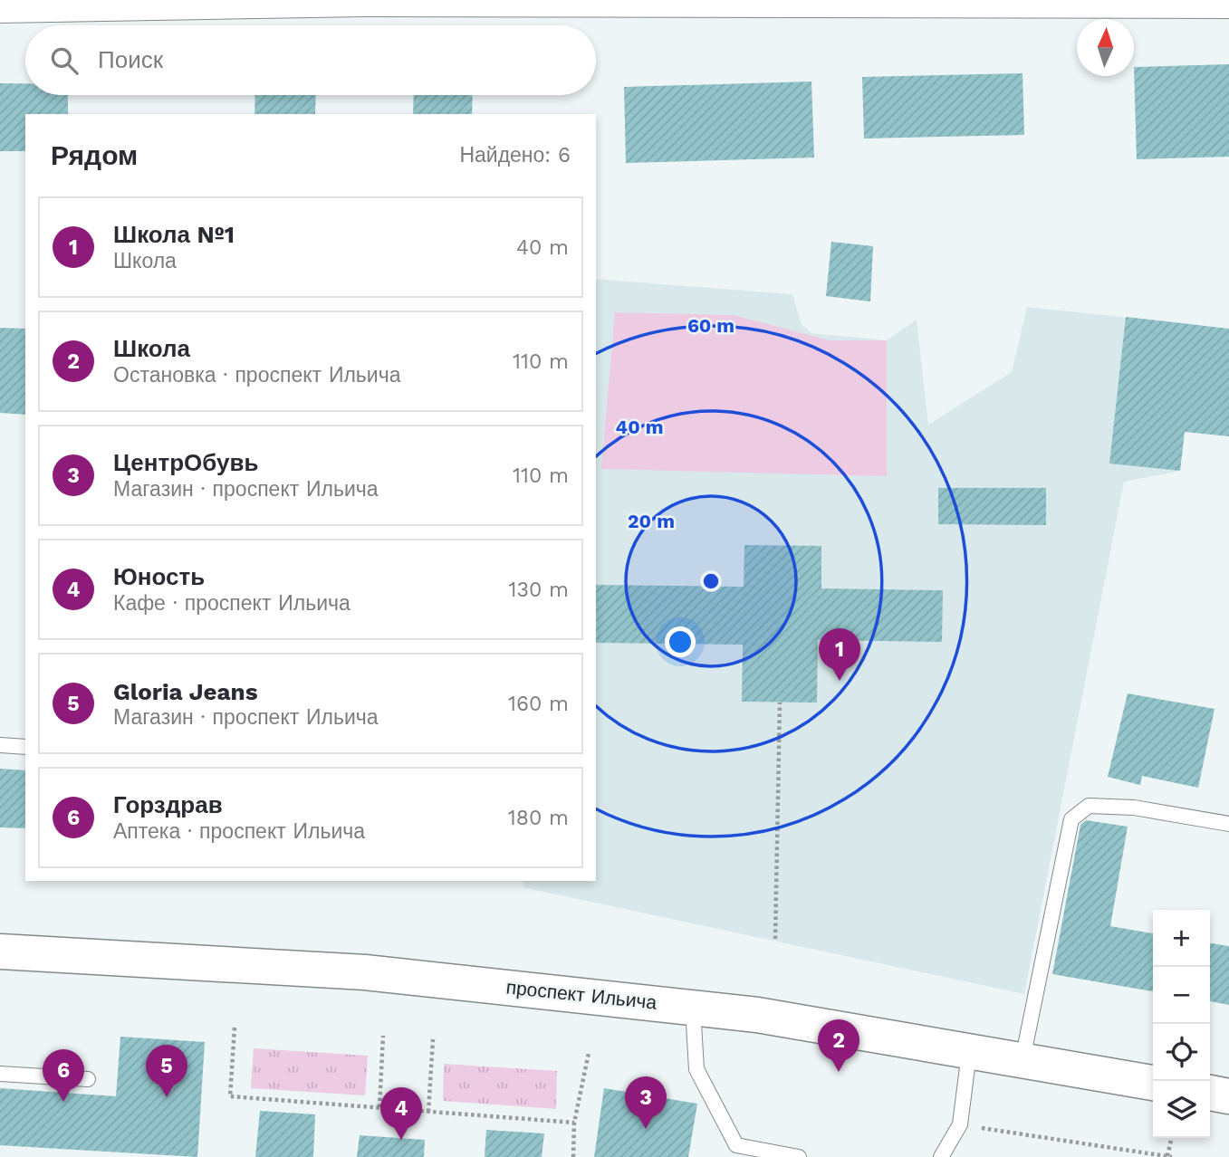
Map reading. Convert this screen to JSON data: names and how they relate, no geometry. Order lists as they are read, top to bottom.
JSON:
{
  "streets": {
    "street": ["проспект Ильича"]
  },
  "north": "top",
  "page": {
    "search": "Поиск",
    "heading": ["Рядом", "Найдено: 6"],
    "list": [
      {
        "mark": "1",
        "name": "Школа №1",
        "note": "Школа",
        "value": "40 m"
      },
      {
        "mark": "2",
        "name": "Школа",
        "note": "Остановка · проспект Ильича",
        "value": "110 m"
      },
      {
        "mark": "3",
        "name": "ЦентрОбувь",
        "note": "Магазин · проспект Ильича",
        "value": "110 m"
      },
      {
        "mark": "4",
        "name": "Юность",
        "note": "Кафе · проспект Ильича",
        "value": "130 m"
      },
      {
        "mark": "5",
        "name": "Gloria Jeans",
        "note": "Магазин · проспект Ильича",
        "value": "160 m"
      },
      {
        "mark": "6",
        "name": "Горздрав",
        "note": "Аптека · проспект Ильича",
        "value": "180 m"
      }
    ],
    "pins": [
      "1",
      "2",
      "5",
      "6",
      "3",
      "4"
    ],
    "map_buttons": ["+", "−"]
  },
  "rings": ["60 m", "40 m", "20 m"]
}
